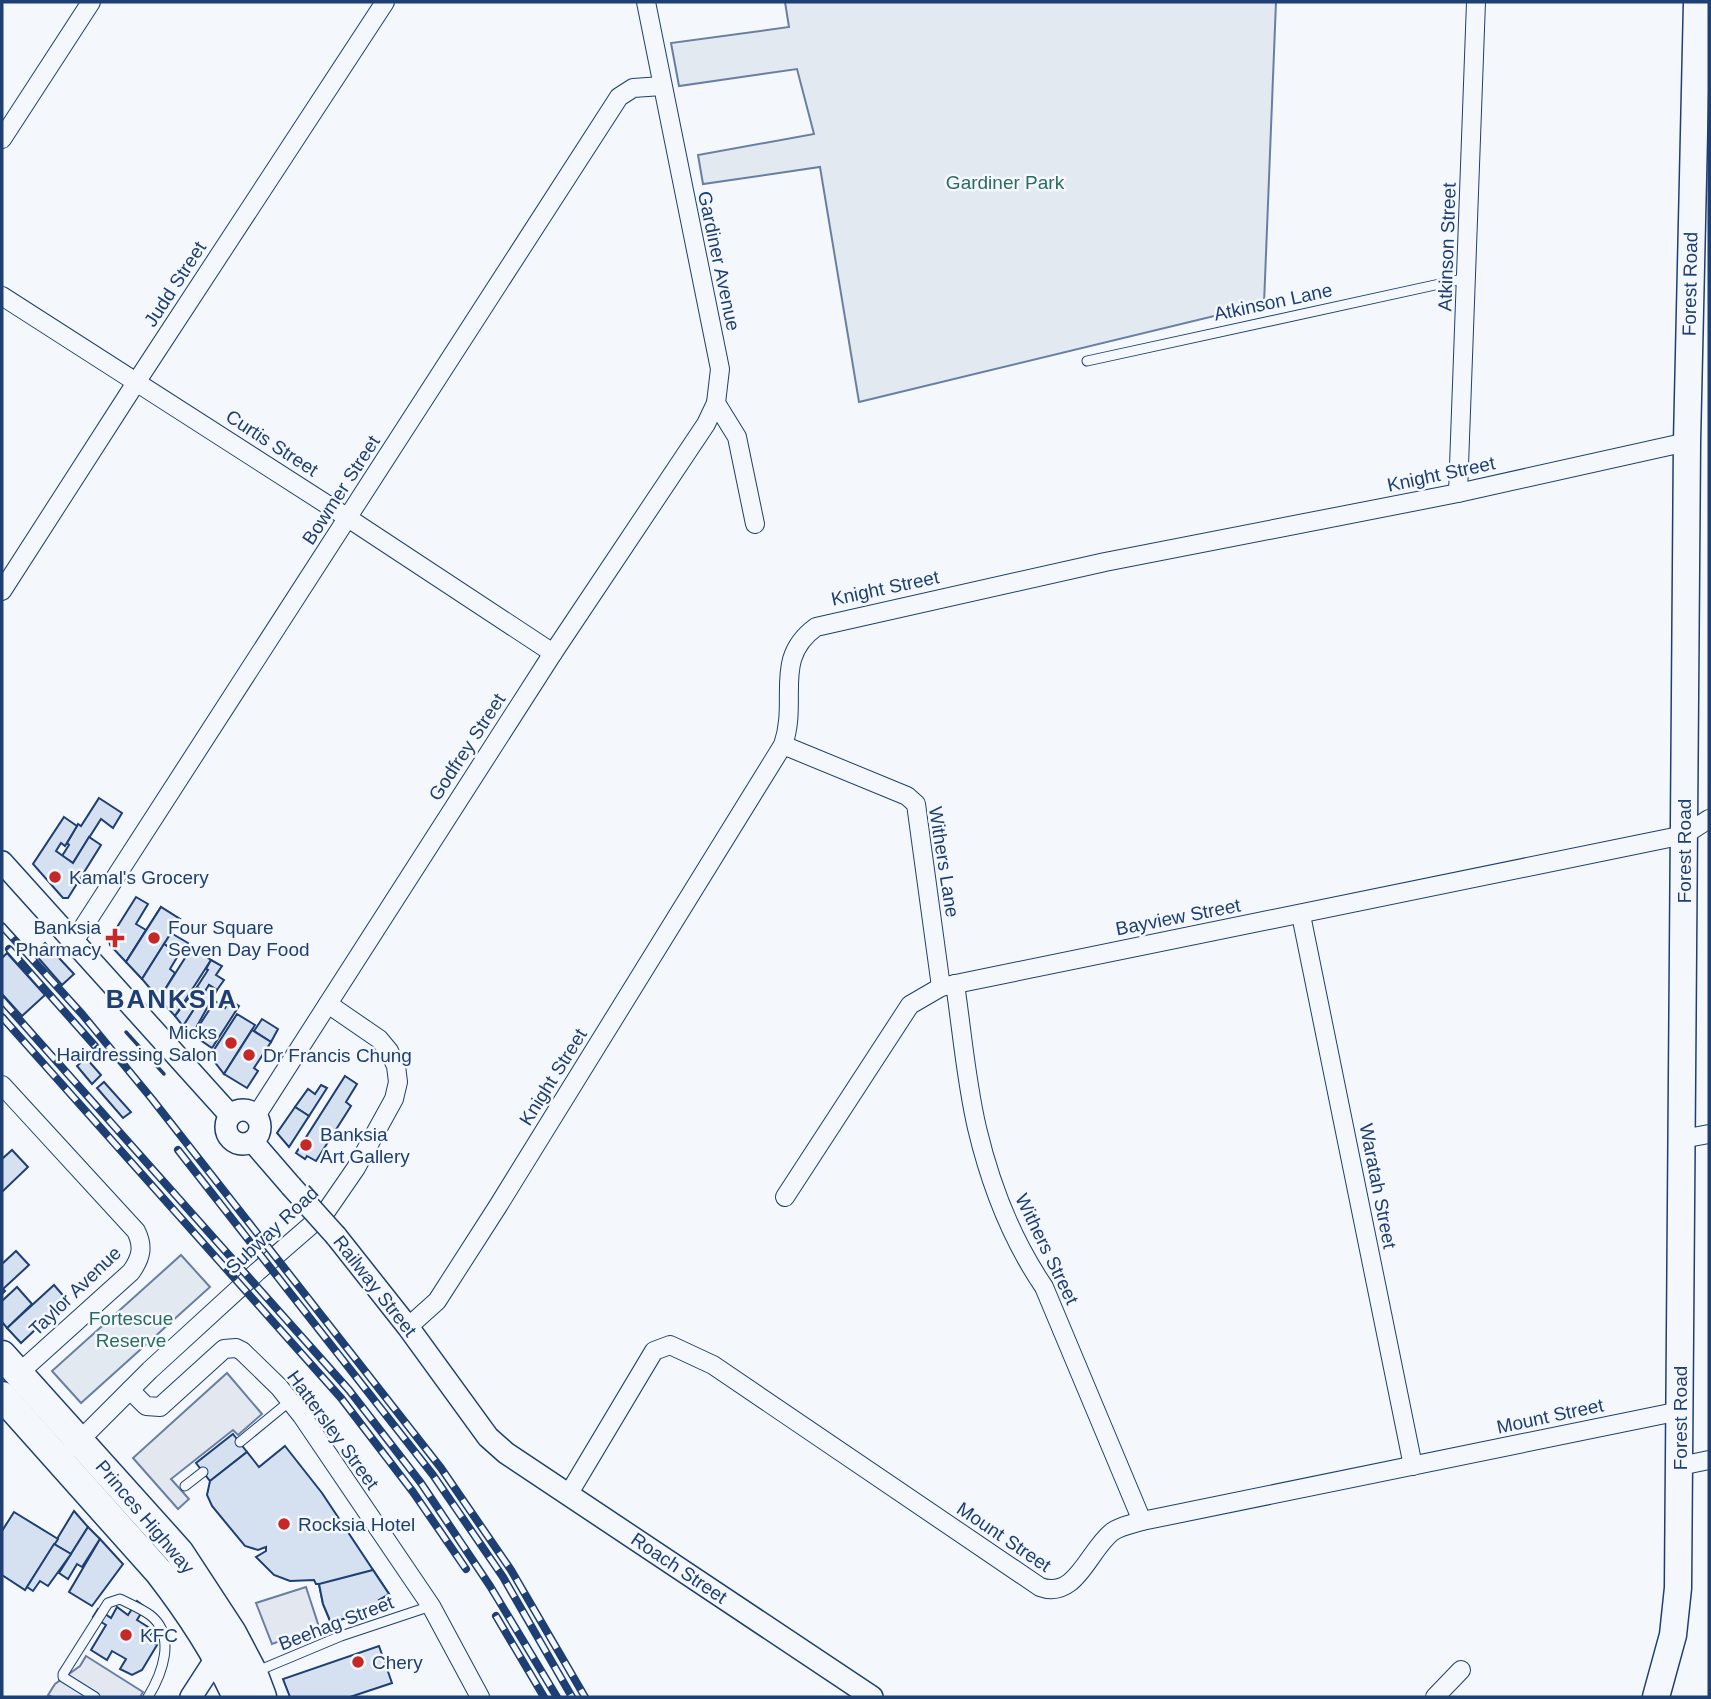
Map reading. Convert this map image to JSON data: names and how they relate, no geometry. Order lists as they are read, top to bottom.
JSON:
{
  "streets": {
    "highway": ["Princes Highway"],
    "main road": ["Forest Road"],
    "street": [
      "Atkinson Street",
      "Gardiner Avenue",
      "Judd Street",
      "Curtis Street",
      "Knight Street",
      "Bowmer Street",
      "Godfrey Street",
      "Withers Lane",
      "Bayview Street",
      "Waratah Street",
      "Subway Road",
      "Withers Street",
      "Railway Street",
      "Taylor Avenue",
      "Mount Street",
      "Hattersley Street",
      "Roach Street"
    ],
    "lane": ["Atkinson Lane", "Beehag Street"]
  },
  "crossings": [
    ["Atkinson Street", "Atkinson Lane"],
    ["Atkinson Street", "Knight Street"],
    ["Gardiner Avenue", "Bowmer Street"],
    ["Gardiner Avenue", "Godfrey Street"],
    ["Judd Street", "Curtis Street"],
    ["Forest Road", "Knight Street"],
    ["Forest Road", "Bayview Street"],
    ["Forest Road", "Mount Street"],
    ["Curtis Street", "Bowmer Street"],
    ["Curtis Street", "Godfrey Street"],
    ["Knight Street", "Withers Lane"],
    ["Knight Street", "Railway Street"],
    ["Godfrey Street", "Subway Road"],
    ["Godfrey Street", "Railway Street"],
    ["Withers Lane", "Bayview Street"],
    ["Withers Lane", "Withers Street"],
    ["Bayview Street", "Waratah Street"],
    ["Bayview Street", "Withers Street"],
    ["Waratah Street", "Mount Street"],
    ["Subway Road", "Hattersley Street"],
    ["Subway Road", "Princes Highway"],
    ["Withers Street", "Mount Street"],
    ["Railway Street", "Roach Street"],
    ["Taylor Avenue", "Princes Highway"],
    ["Mount Street", "Roach Street"],
    ["Hattersley Street", "Beehag Street"],
    ["Princes Highway", "Beehag Street"]
  ],
  "districts": ["BANKSIA"],
  "parks": ["Gardiner Park", "Fortescue Reserve"],
  "places": {
    "other": [
      "Kamal's Grocery",
      "Four Square Seven Day Food",
      "Micks Hairdressing Salon",
      "Dr Francis Chung",
      "Banksia Art Gallery",
      "Rocksia Hotel",
      "KFC",
      "Chery"
    ],
    "health": ["Banksia Pharmacy"]
  }
}
